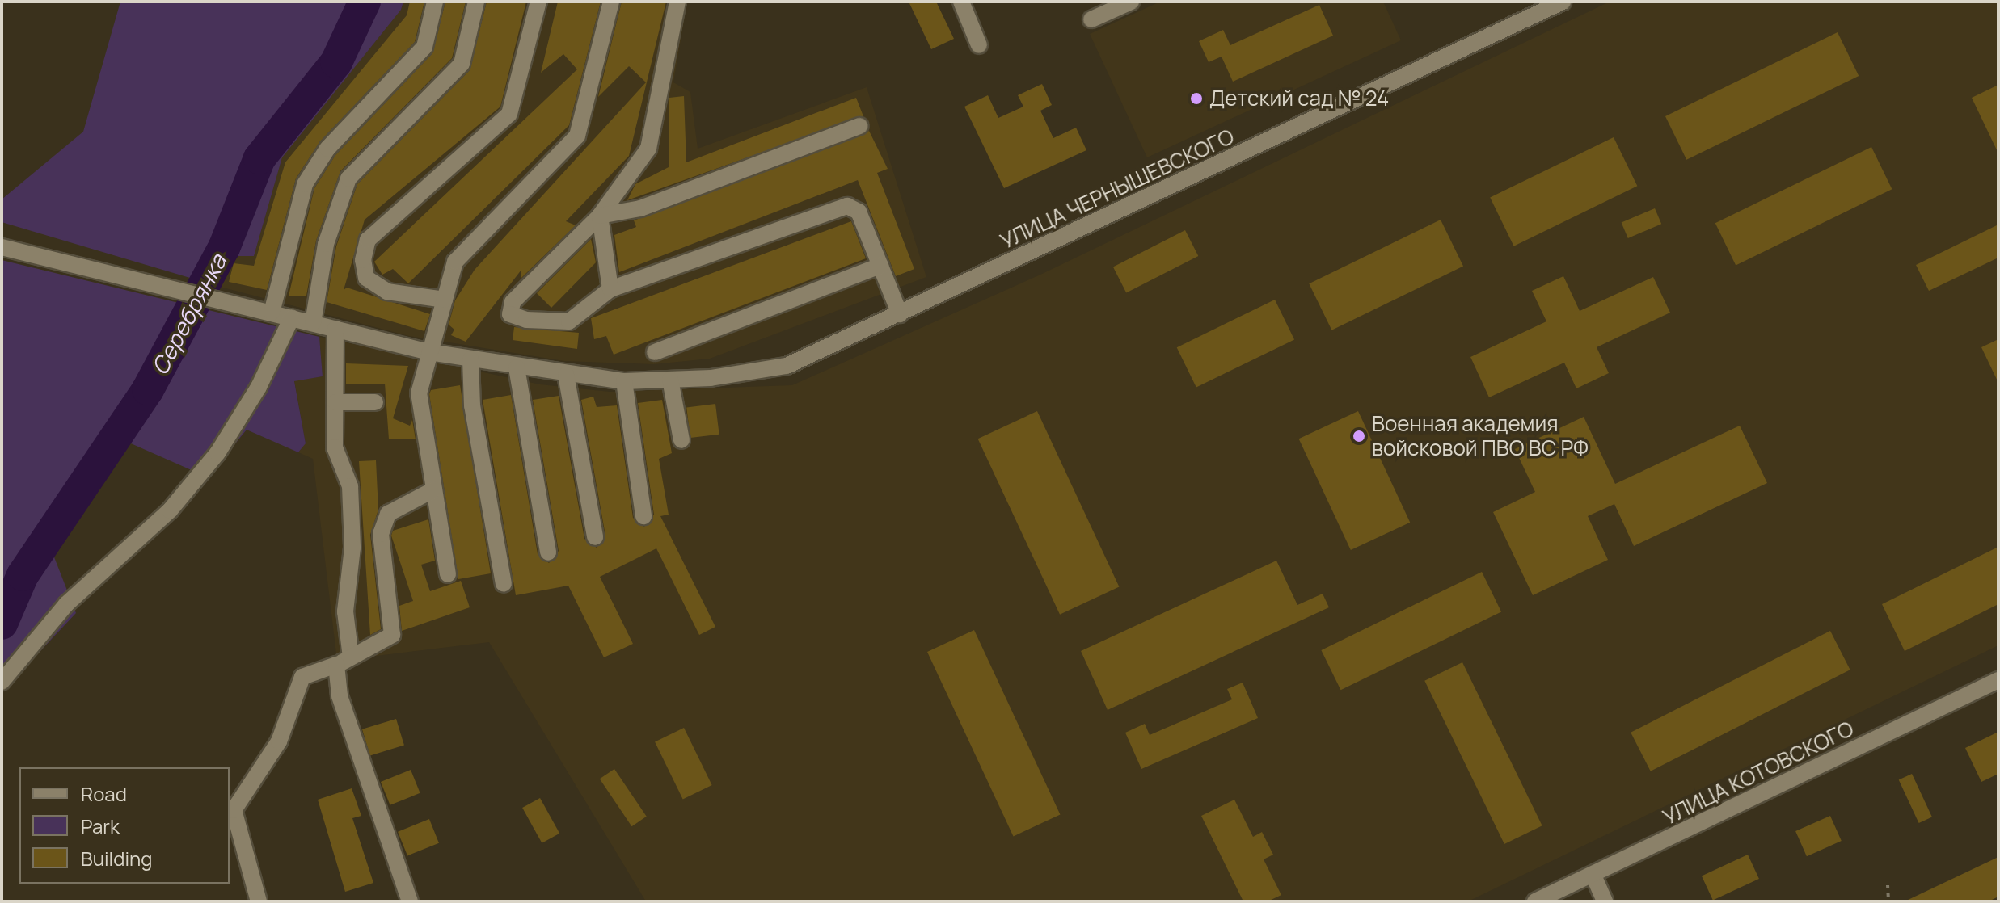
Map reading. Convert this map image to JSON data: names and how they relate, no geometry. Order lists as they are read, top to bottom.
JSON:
{
  "streets": {
    "street": ["УЛИЦА ЧЕРНЫШЕВСКОГО", "УЛИЦА КОТОВСКОГО"]
  },
  "water": ["Серебрянка"],
  "places": ["Детский сад № 24", "Военная академия войсковой ПВО ВС РФ"],
  "legend": ["Road", "Park", "Building"]
}
